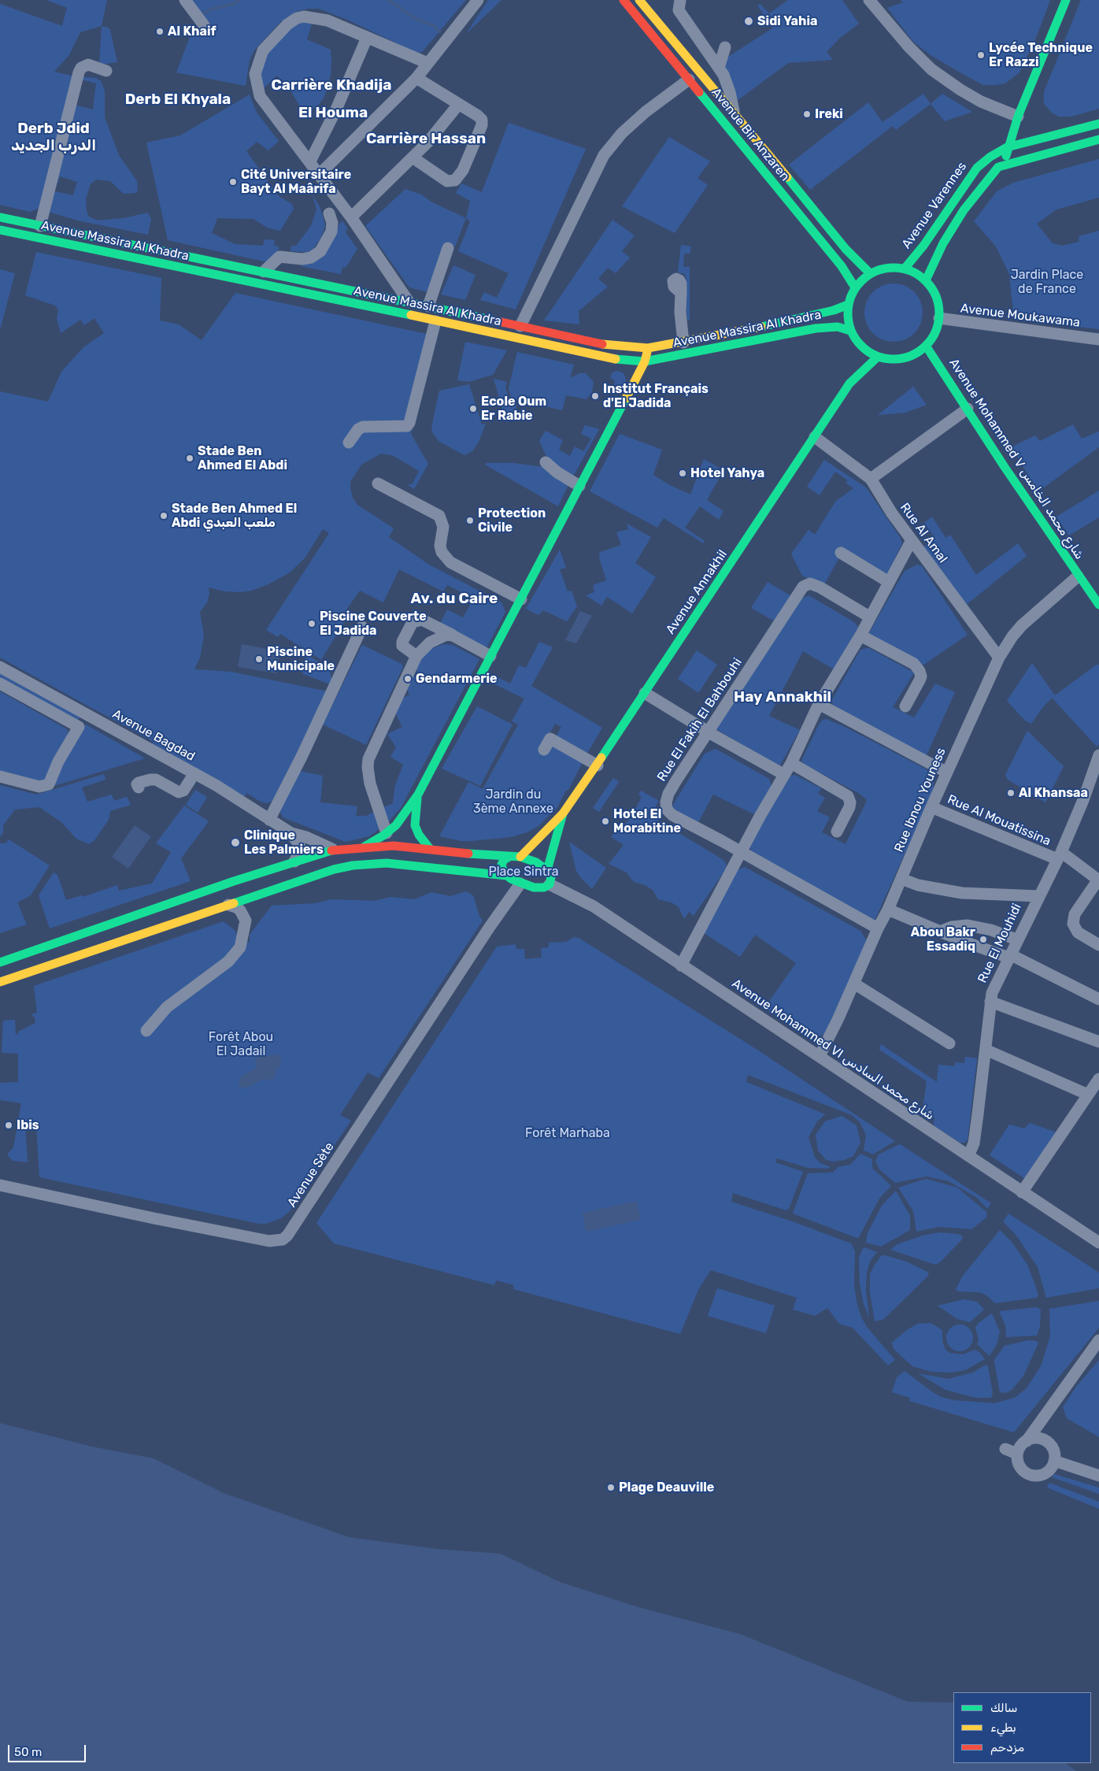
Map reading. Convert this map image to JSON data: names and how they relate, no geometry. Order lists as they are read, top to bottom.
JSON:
{
  "streets": {
    "main road": [
      "Avenue Bir Anzaren",
      "Avenue Varennes",
      "Avenue Massira Al Khadra",
      "Avenue Mohammed V شارع محمد الخامس",
      "Avenue Annakhil"
    ],
    "street": [
      "Avenue Moukawama",
      "Rue Al Amal",
      "Rue El Fakih El Bahbouhi",
      "Avenue Bagdad",
      "Rue Ibnou Youness",
      "Rue Al Mouatissina",
      "Rue El Mouhidi",
      "Avenue Mohammed VI شارع محمد السادس",
      "Avenue Sète"
    ]
  },
  "crossings": [
    ["Avenue Bir Anzaren", "Avenue Varennes"],
    ["Avenue Bir Anzaren", "Avenue Massira Al Khadra"],
    ["Avenue Bir Anzaren", "Avenue Moukawama"],
    ["Avenue Bir Anzaren", "Avenue Mohammed V شارع محمد الخامس"],
    ["Avenue Bir Anzaren", "Avenue Annakhil"],
    ["Avenue Varennes", "Avenue Massira Al Khadra"],
    ["Avenue Varennes", "Avenue Moukawama"],
    ["Avenue Varennes", "Avenue Mohammed V شارع محمد الخامس"],
    ["Avenue Varennes", "Avenue Annakhil"],
    ["Avenue Massira Al Khadra", "Avenue Moukawama"],
    ["Avenue Massira Al Khadra", "Avenue Mohammed V شارع محمد الخامس"],
    ["Avenue Massira Al Khadra", "Avenue Annakhil"],
    ["Avenue Moukawama", "Avenue Mohammed V شارع محمد الخامس"],
    ["Avenue Moukawama", "Avenue Annakhil"],
    ["Avenue Mohammed V شارع محمد الخامس", "Avenue Annakhil"],
    ["Avenue Mohammed V شارع محمد الخامس", "Rue Ibnou Youness"],
    ["Rue Al Amal", "Avenue Annakhil"],
    ["Rue Al Amal", "Rue Ibnou Youness"],
    ["Rue El Fakih El Bahbouhi", "Rue Ibnou Youness"],
    ["Rue Ibnou Youness", "Rue Al Mouatissina"],
    ["Rue Ibnou Youness", "Avenue Mohammed VI شارع محمد السادس"],
    ["Rue Al Mouatissina", "Rue El Mouhidi"],
    ["Rue El Mouhidi", "Avenue Mohammed VI شارع محمد السادس"]
  ],
  "districts": [
    "Carrière Khadija",
    "Derb El Khyala",
    "El Houma",
    "Derb Jdid الدرب الجديد",
    "Carrière Hassan",
    "Av. du Caire",
    "Hay Annakhil"
  ],
  "parks": [
    "Jardin Place de France",
    "Jardin du 3ème Annexe",
    "Place Sintra",
    "Forêt Abou El Jadail",
    "Forêt Marhaba"
  ],
  "places": [
    "Sidi Yahia",
    "Al Khaif",
    "Lycée Technique Er Razzi",
    "Ireki",
    "Cité Universitaire Bayt Al Maârifa",
    "Institut Français d'El Jadida",
    "Ecole Oum Er Rabie",
    "Stade Ben Ahmed El Abdi",
    "Hotel Yahya",
    "Stade Ben Ahmed El Abdi ملعب العبدي",
    "Protection Civile",
    "Piscine Couverte El Jadida",
    "Piscine Municipale",
    "Gendarmerie",
    "Al Khansaa",
    "Hotel El Morabitine",
    "Clinique Les Palmiers",
    "Abou Bakr Essadiq",
    "Ibis",
    "Plage Deauville"
  ],
  "legend": ["سالك", "بطيء", "مزدحم"],
  "scale_bar": "50 m"
}
